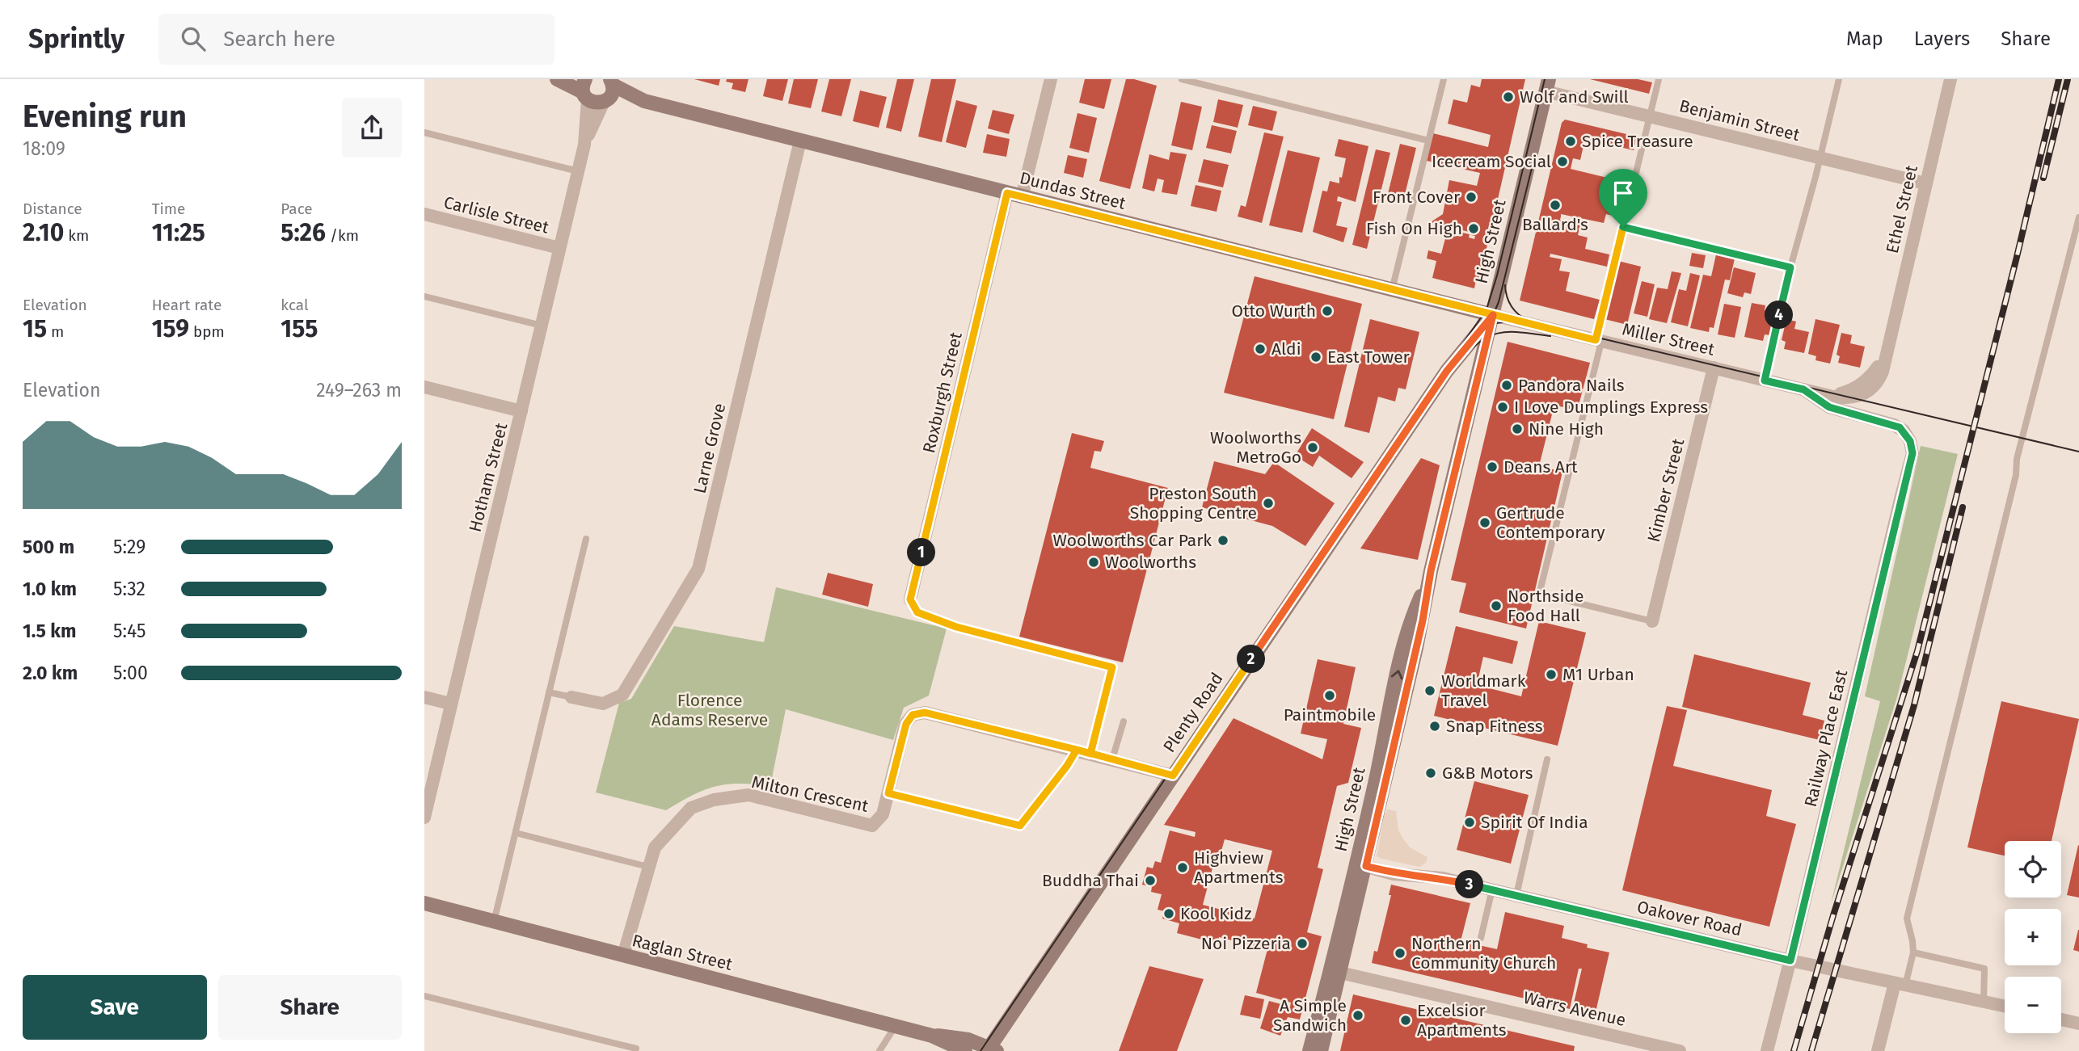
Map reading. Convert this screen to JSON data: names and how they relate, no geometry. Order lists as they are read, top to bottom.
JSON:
{
  "streets": {
    "main road": [
      "Dundas Street",
      "High Street",
      "Plenty Road",
      "Raglan Street"
    ],
    "street": [
      "Benjamin Street",
      "Ethel Street",
      "Carlisle Street",
      "Miller Street",
      "Roxburgh Street",
      "Larne Grove",
      "Hotham Street",
      "Kimber Street",
      "Railway Place East",
      "Milton Crescent",
      "Oakover Road",
      "Warrs Avenue"
    ]
  },
  "crossings": [
    ["Benjamin Street", "Ethel Street"],
    ["Benjamin Street", "High Street"],
    ["Dundas Street", "High Street"],
    ["Dundas Street", "Miller Street"],
    ["Dundas Street", "Roxburgh Street"],
    ["Dundas Street", "Larne Grove"],
    ["Dundas Street", "Hotham Street"],
    ["Dundas Street", "Plenty Road"],
    ["Ethel Street", "Miller Street"],
    ["Carlisle Street", "Hotham Street"],
    ["High Street", "Miller Street"],
    ["High Street", "Plenty Road"],
    ["High Street", "Oakover Road"],
    ["High Street", "Warrs Avenue"],
    ["Miller Street", "Kimber Street"],
    ["Miller Street", "Plenty Road"],
    ["Miller Street", "Railway Place East"],
    ["Plenty Road", "Milton Crescent"],
    ["Plenty Road", "Raglan Street"],
    ["Railway Place East", "Oakover Road"],
    ["Milton Crescent", "Raglan Street"]
  ],
  "parks": ["Florence Adams Reserve"],
  "places": [
    "Wolf and Swill",
    "Spice Treasure",
    "Icecream Social",
    "Front Cover",
    "Ballard's",
    "Fish On High",
    "Otto Wurth",
    "Aldi",
    "East Tower",
    "Pandora Nails",
    "I Love Dumplings Express",
    "Nine High",
    "Woolworths MetroGo",
    "Deans Art",
    "Preston South Shopping Centre",
    "Gertrude Contemporary",
    "Woolworths Car Park",
    "Woolworths",
    "Northside Food Hall",
    "M1 Urban",
    "Worldmark Travel",
    "Paintmobile",
    "Snap Fitness",
    "G&B Motors",
    "Spirit Of India",
    "Highview Apartments",
    "Buddha Thai",
    "Kool Kidz",
    "Noi Pizzeria",
    "Northern Community Church",
    "A Simple Sandwich",
    "Excelsior Apartments"
  ],
  "page": {
    "header": "Sprintly",
    "search": "Search here",
    "nav": ["Map", "Layers", "Share"],
    "heading": ["Evening run", "18:09"],
    "stats": [
      ["Distance", "2.10 km"],
      ["Time", "11:25"],
      ["Pace", "5:26 /km"],
      ["Elevation", "15 m"],
      ["Heart rate", "159 bpm"],
      ["kcal", "155"]
    ],
    "pins": [
      "4",
      "1",
      "2",
      "3"
    ],
    "chart": ["Elevation", "249–263 m"],
    "list": [
      {
        "name": "500 m",
        "note": "5:29"
      },
      {
        "name": "1.0 km",
        "note": "5:32"
      },
      {
        "name": "1.5 km",
        "note": "5:45"
      },
      {
        "name": "2.0 km",
        "note": "5:00"
      }
    ],
    "map_buttons": ["+", "−"],
    "buttons": ["Save", "Share"]
  }
}
